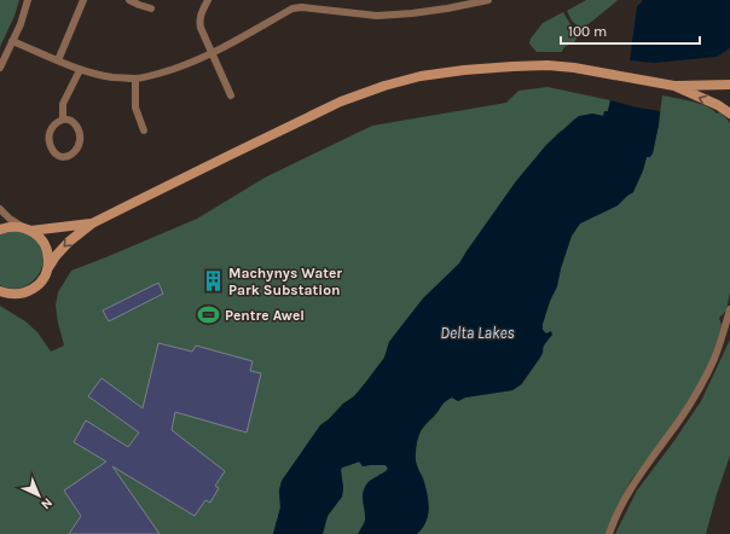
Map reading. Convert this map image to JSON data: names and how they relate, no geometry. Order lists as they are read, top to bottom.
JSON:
{
  "water": ["Delta Lakes"],
  "places": {
    "building": ["Machynys Water Park Substation"],
    "sports": ["Pentre Awel"]
  },
  "scale_bar": "100 m",
  "north": "bottom right"
}
